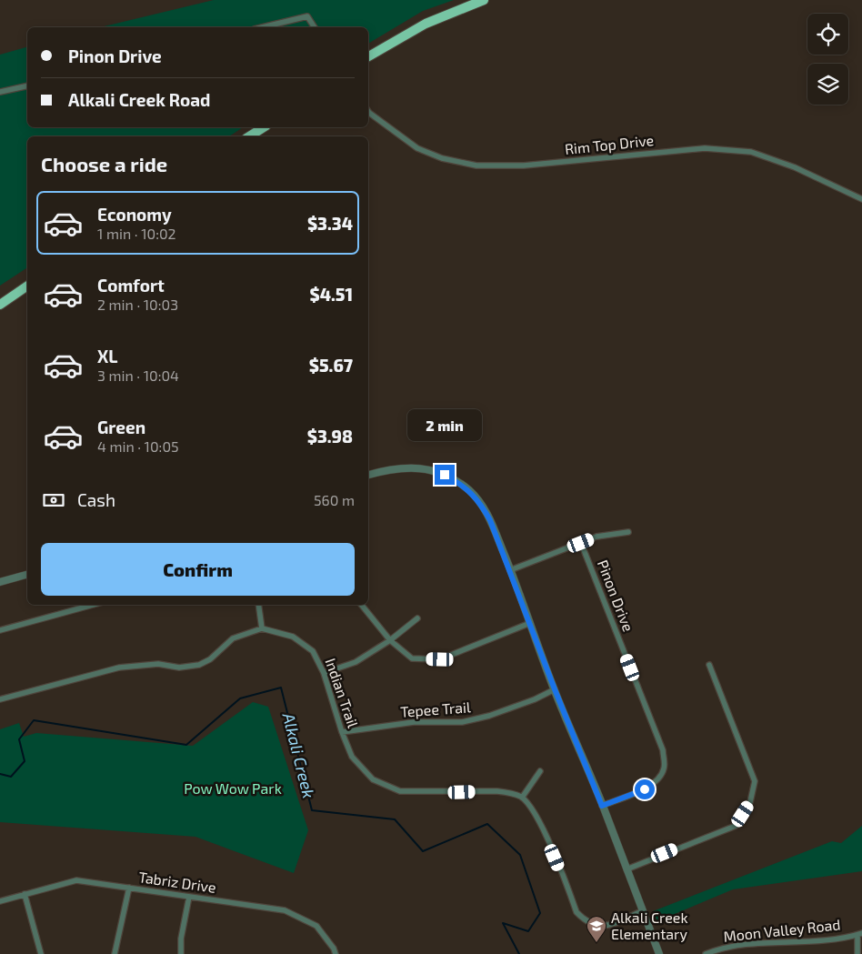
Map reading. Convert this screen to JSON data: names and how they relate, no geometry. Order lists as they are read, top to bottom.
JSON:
{
  "streets": {
    "street": [
      "Rim Top Drive",
      "Pinon Drive",
      "Indian Trail",
      "Tepee Trail",
      "Tabriz Drive",
      "Moon Valley Road"
    ]
  },
  "crossings": [
    ["Indian Trail", "Tepee Trail"]
  ],
  "water": ["Alkali Creek"],
  "parks": ["Pow Wow Park"],
  "places": {
    "school or university": ["Alkali Creek Elementary"]
  },
  "page": {
    "banner": ["Pinon Drive", "Alkali Creek Road"],
    "heading": "Choose a ride",
    "list": [
      {
        "name": "Economy",
        "note": "1 min · 10:02",
        "value": "$3.34"
      },
      {
        "name": "Comfort",
        "note": "2 min · 10:03",
        "value": "$4.51"
      },
      {
        "name": "XL",
        "note": "3 min · 10:04",
        "value": "$5.67"
      },
      {
        "name": "Green",
        "note": "4 min · 10:05",
        "value": "$3.98"
      }
    ],
    "bubble": "2 min",
    "pay": ["Cash", "560 m"],
    "buttons": "Confirm"
  }
}
